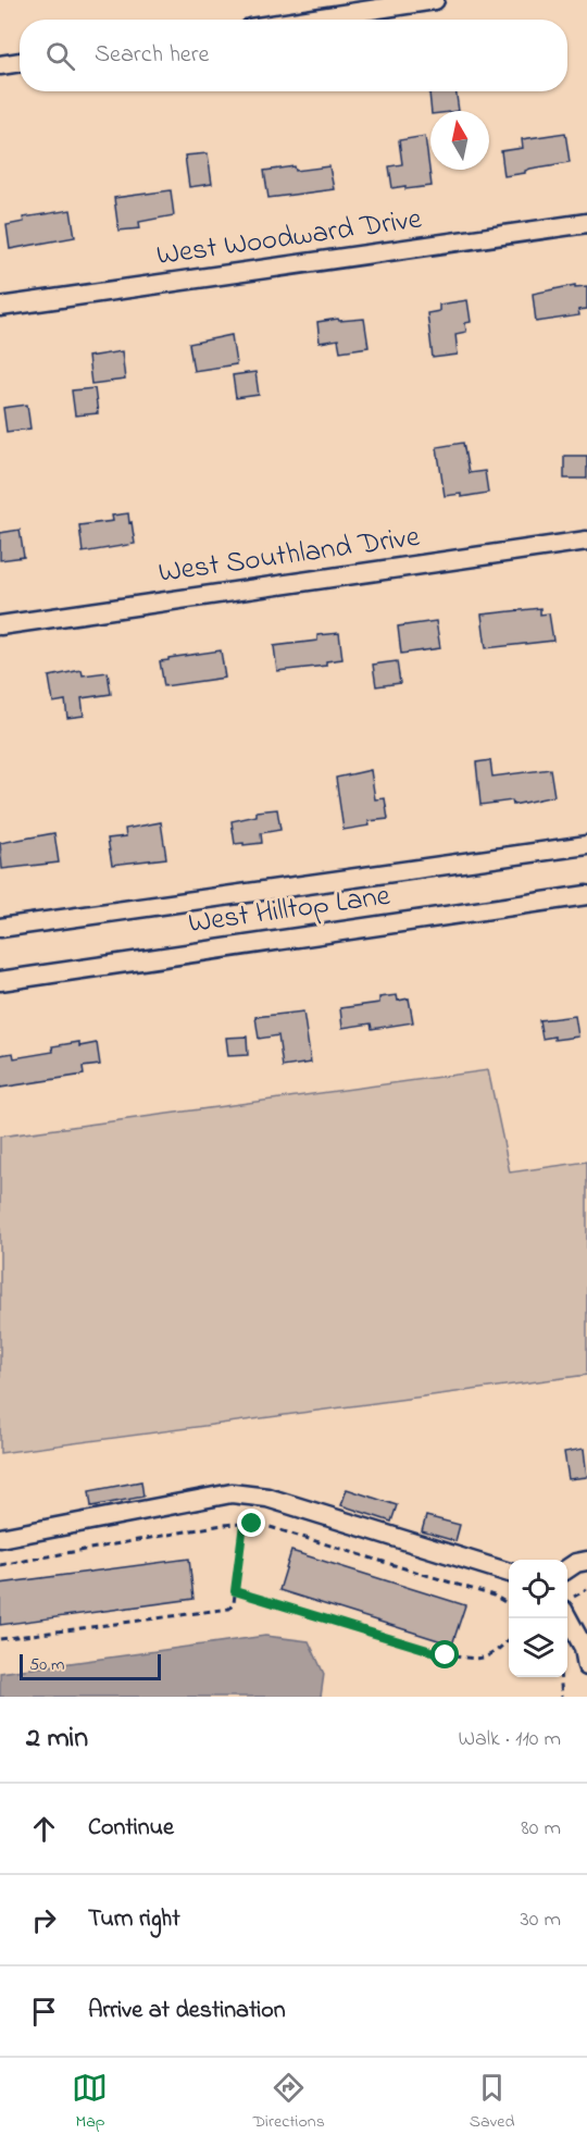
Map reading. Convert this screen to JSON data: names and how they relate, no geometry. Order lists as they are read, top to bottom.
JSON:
{
  "streets": {
    "street": ["West Woodward Drive", "West Southland Drive", "West Hilltop Lane"]
  },
  "scale_bar": "50 m",
  "north": "top",
  "page": {
    "search": "Search here",
    "scale": "50 m",
    "heading": ["2 min", "Walk · 110 m"],
    "list": [
      ["Continue", "80 m"],
      ["Turn right", "30 m"],
      "Arrive at destination"
    ],
    "nav": ["Map", "Directions", "Saved"]
  }
}
